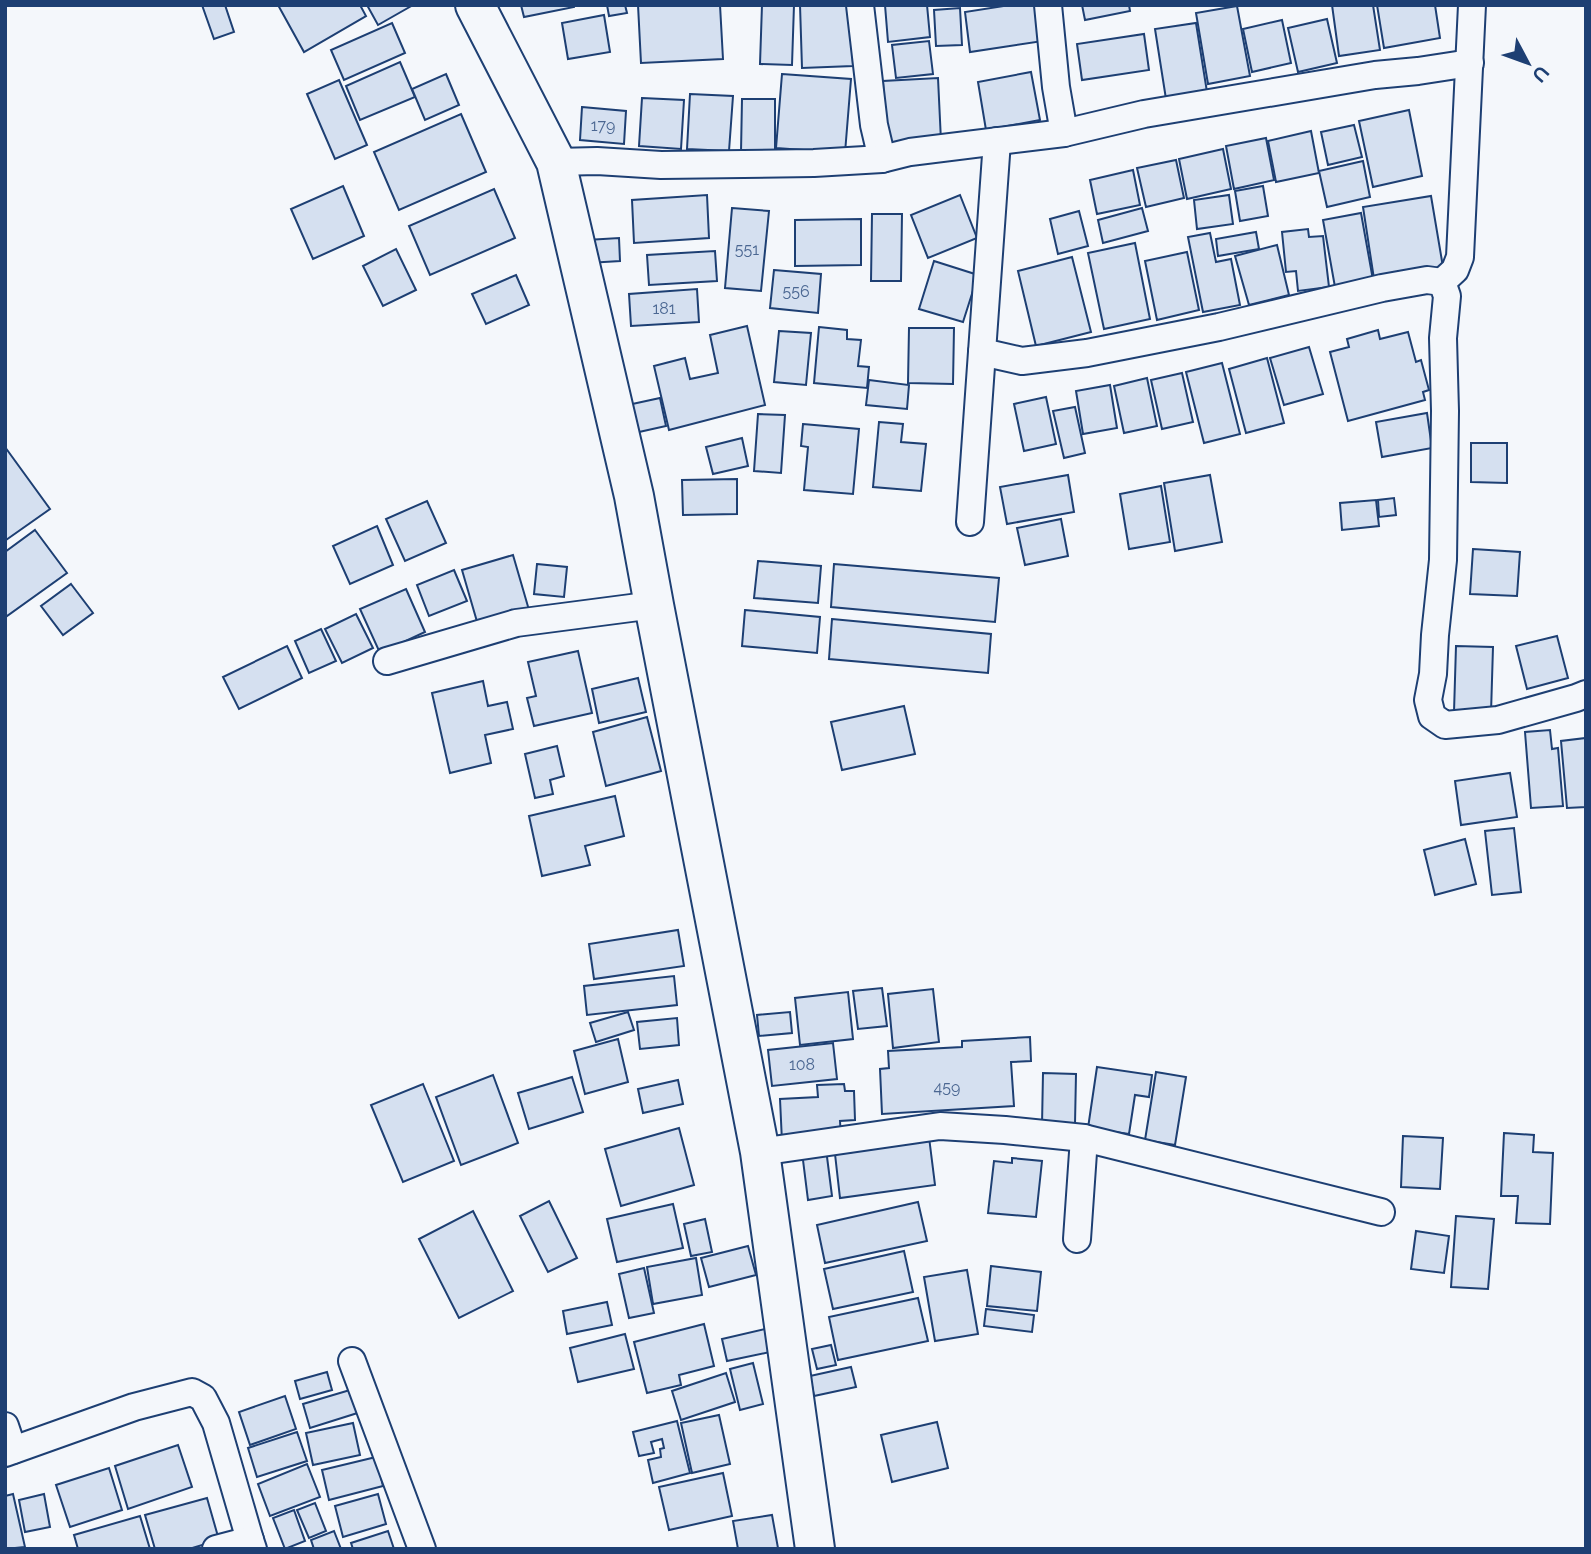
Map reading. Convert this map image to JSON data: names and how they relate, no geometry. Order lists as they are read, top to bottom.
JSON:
{
  "house_numbers": [
    "179",
    "551",
    "556",
    "181",
    "108",
    "459"
  ],
  "north": "bottom right"
}
